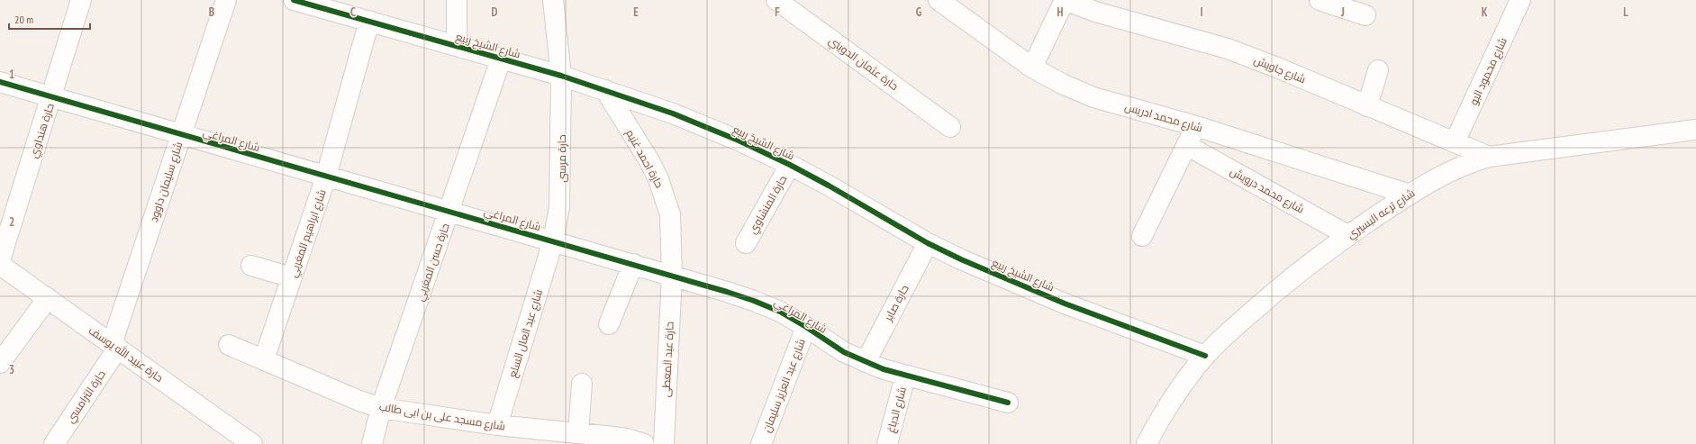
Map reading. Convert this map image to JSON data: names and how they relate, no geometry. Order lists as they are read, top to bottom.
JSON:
{
  "streets": {
    "street": [
      "شارع الشيخ ربيع",
      "حارة عثمان الدويني",
      "شارع جاويش",
      "شارع محمود البو",
      "شارع محمد ادريس",
      "حارة هنداوي",
      "شارع المراغي",
      "حارة مرسى",
      "حارة احمد غنيم",
      "شارع سليمان داوود",
      "شارع محمد درويش",
      "حارة المنشاوي",
      "شارع ترعه البسيري",
      "شارع ابراهيم المغربي",
      "حارة حسن المغربي",
      "حارة صابر",
      "شارع عبد العال السلع",
      "حارة عبيد الله يوسف",
      "حارة عبد المعطى",
      "شارع عبد العزيز سليمان",
      "حارة الترامسي",
      "شارع الدباغ",
      "شارع مسجد على بن ابى طالب"
    ]
  },
  "crossings": [
    ["شارع الشيخ ربيع", "حارة مرسى"],
    ["شارع الشيخ ربيع", "حارة احمد غنيم"],
    ["شارع الشيخ ربيع", "حارة المنشاوي"],
    ["شارع الشيخ ربيع", "شارع ترعه البسيري"],
    ["شارع الشيخ ربيع", "شارع ابراهيم المغربي"],
    ["شارع الشيخ ربيع", "حارة حسن المغربي"],
    ["شارع الشيخ ربيع", "حارة صابر"],
    ["شارع جاويش", "شارع محمود البو"],
    ["شارع جاويش", "شارع ترعه البسيري"],
    ["شارع محمد ادريس", "شارع ترعه البسيري"],
    ["حارة هنداوي", "شارع المراغي"],
    ["شارع المراغي", "حارة مرسى"],
    ["شارع المراغي", "حارة احمد غنيم"],
    ["شارع المراغي", "شارع سليمان داوود"],
    ["شارع المراغي", "شارع ابراهيم المغربي"],
    ["شارع المراغي", "حارة حسن المغربي"],
    ["شارع المراغي", "حارة صابر"],
    ["شارع المراغي", "شارع عبد العال السلع"],
    ["شارع المراغي", "حارة عبد المعطى"],
    ["شارع المراغي", "شارع عبد العزيز سليمان"],
    ["شارع المراغي", "شارع الدباغ"],
    ["حارة مرسى", "شارع عبد العال السلع"],
    ["حارة احمد غنيم", "حارة عبد المعطى"],
    ["شارع سليمان داوود", "حارة عبيد الله يوسف"],
    ["شارع سليمان داوود", "حارة الترامسي"],
    ["شارع محمد درويش", "شارع ترعه البسيري"],
    ["شارع ابراهيم المغربي", "شارع مسجد على بن ابى طالب"],
    ["حارة حسن المغربي", "شارع مسجد على بن ابى طالب"],
    ["شارع عبد العال السلع", "شارع مسجد على بن ابى طالب"],
    ["حارة عبيد الله يوسف", "حارة الترامسي"]
  ],
  "scale_bar": "20 m",
  "grid": {
    "columns": [
      "B",
      "C",
      "D",
      "E",
      "F",
      "G",
      "H",
      "I",
      "J",
      "K",
      "L"
    ],
    "rows": ["1", "2", "3"]
  }
}
